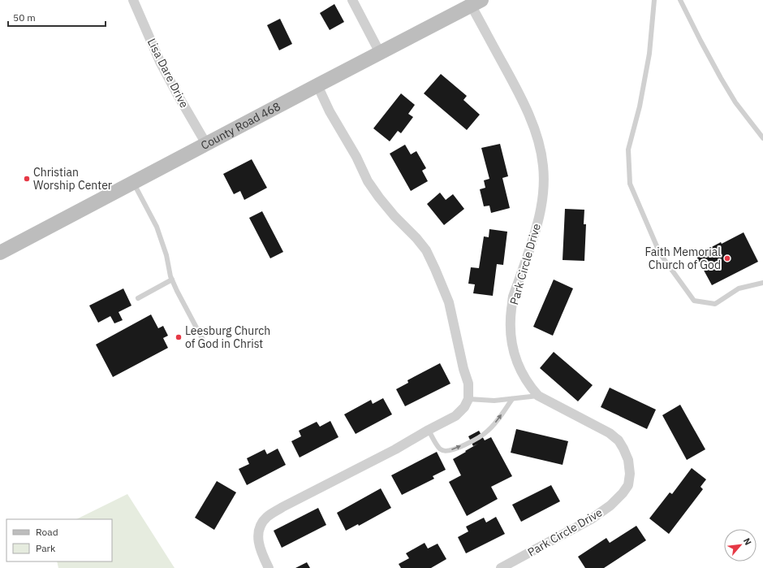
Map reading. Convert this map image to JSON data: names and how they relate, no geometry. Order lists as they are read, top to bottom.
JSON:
{
  "streets": {
    "street": ["Lisa Dare Drive", "County Road 468", "Park Circle Drive"]
  },
  "crossings": [
    ["Lisa Dare Drive", "County Road 468"],
    ["County Road 468", "Park Circle Drive"]
  ],
  "places": ["Christian Worship Center", "Faith Memorial Church of God", "Leesburg Church of God in Christ"],
  "legend": ["Road", "Park"],
  "scale_bar": "50 m",
  "north": "top right"
}
